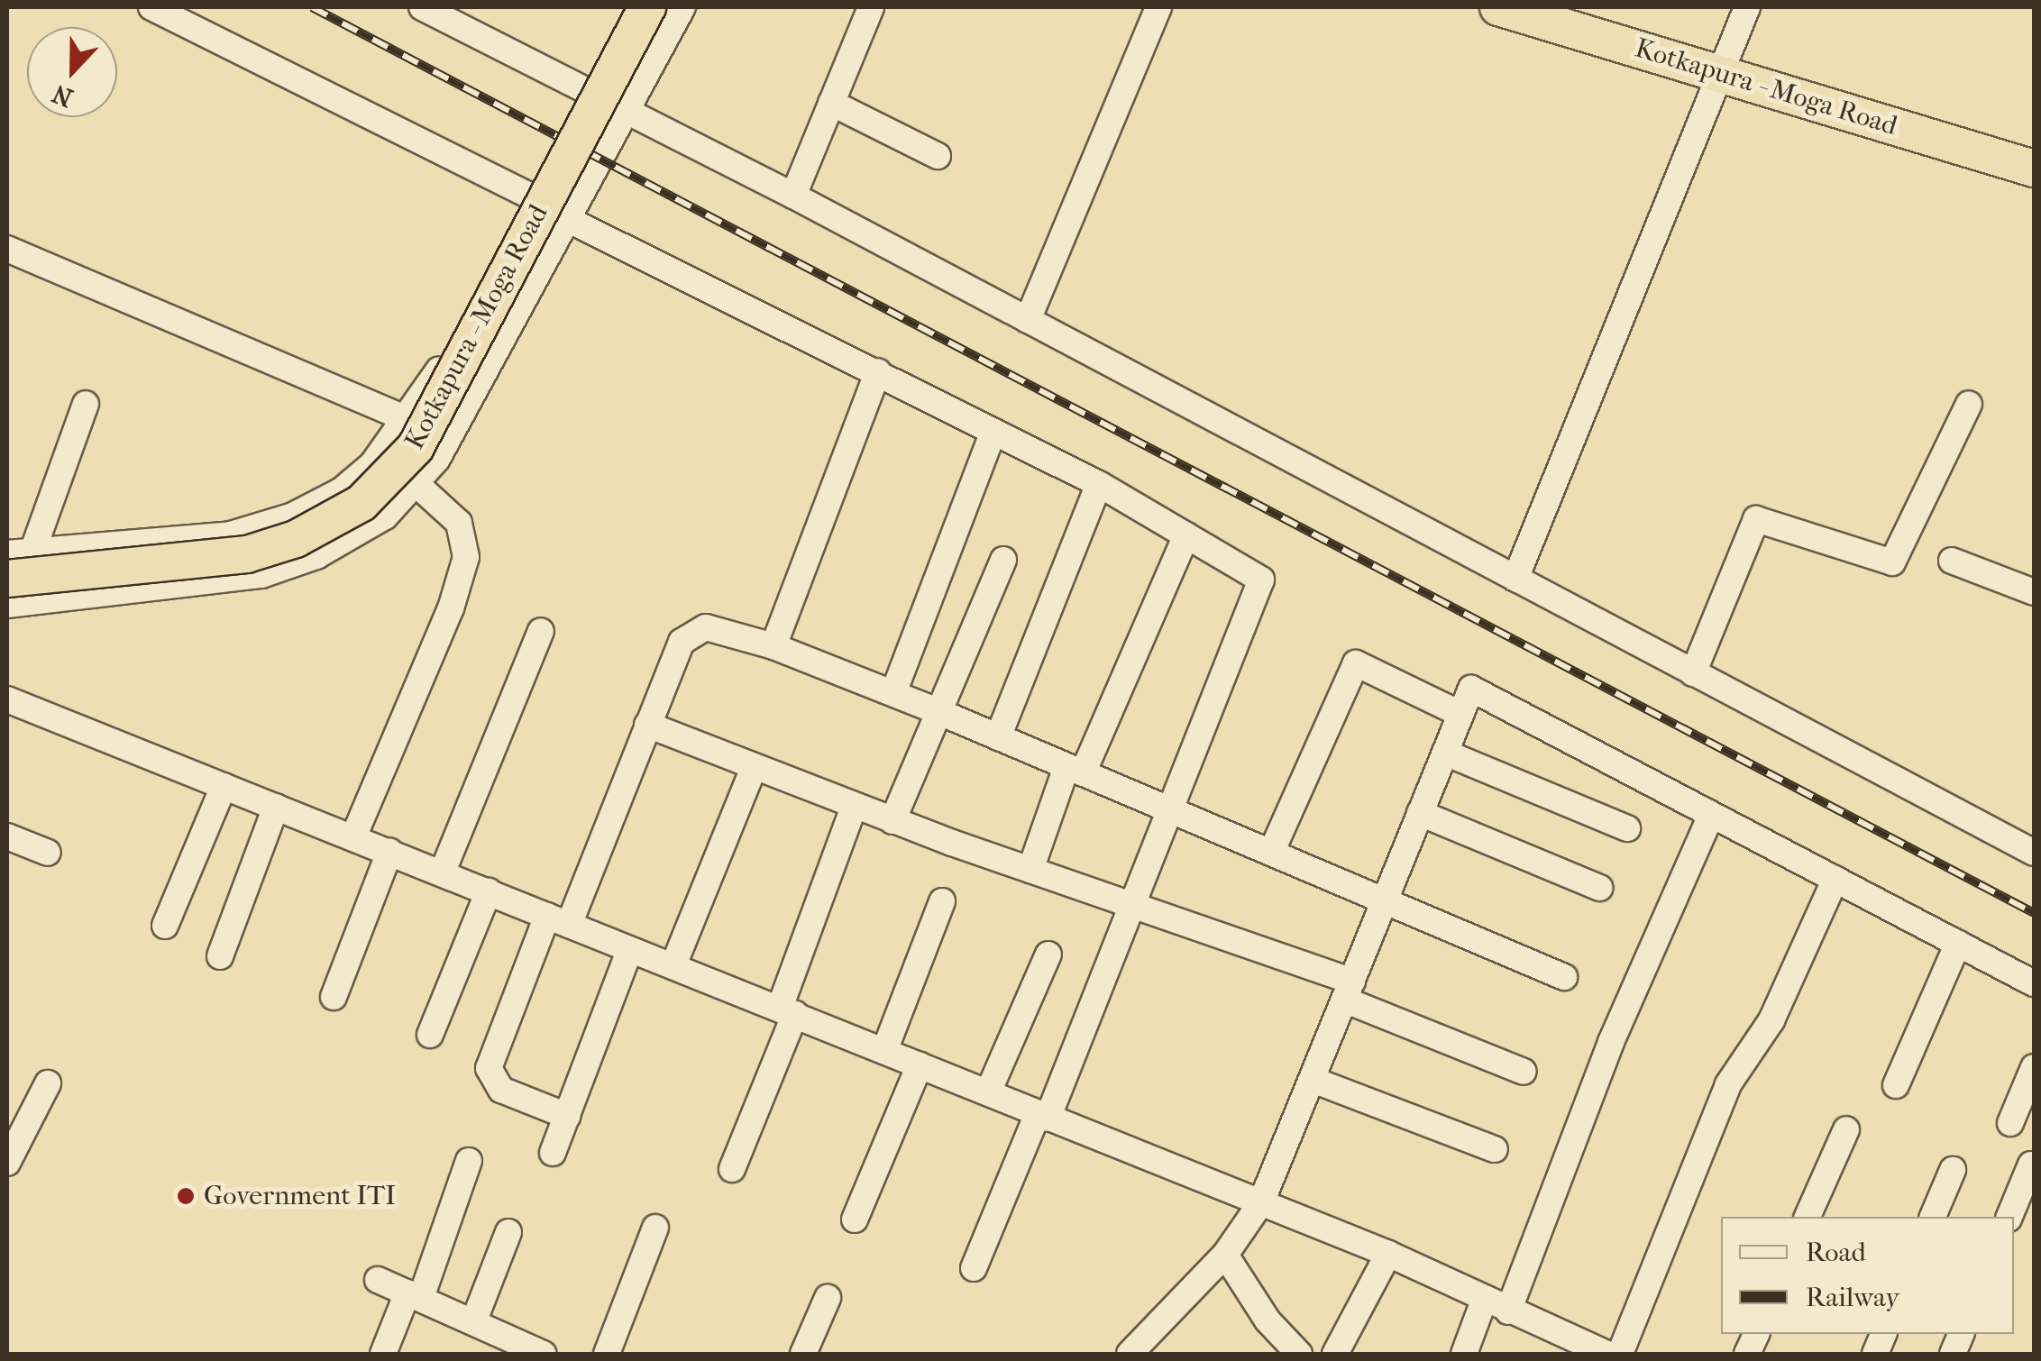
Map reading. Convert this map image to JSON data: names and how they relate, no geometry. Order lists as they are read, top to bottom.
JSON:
{
  "streets": {
    "highway": ["Kotkapura - Moga Road"]
  },
  "places": ["Government ITI"],
  "legend": ["Road", "Railway"],
  "north": "bottom"
}
